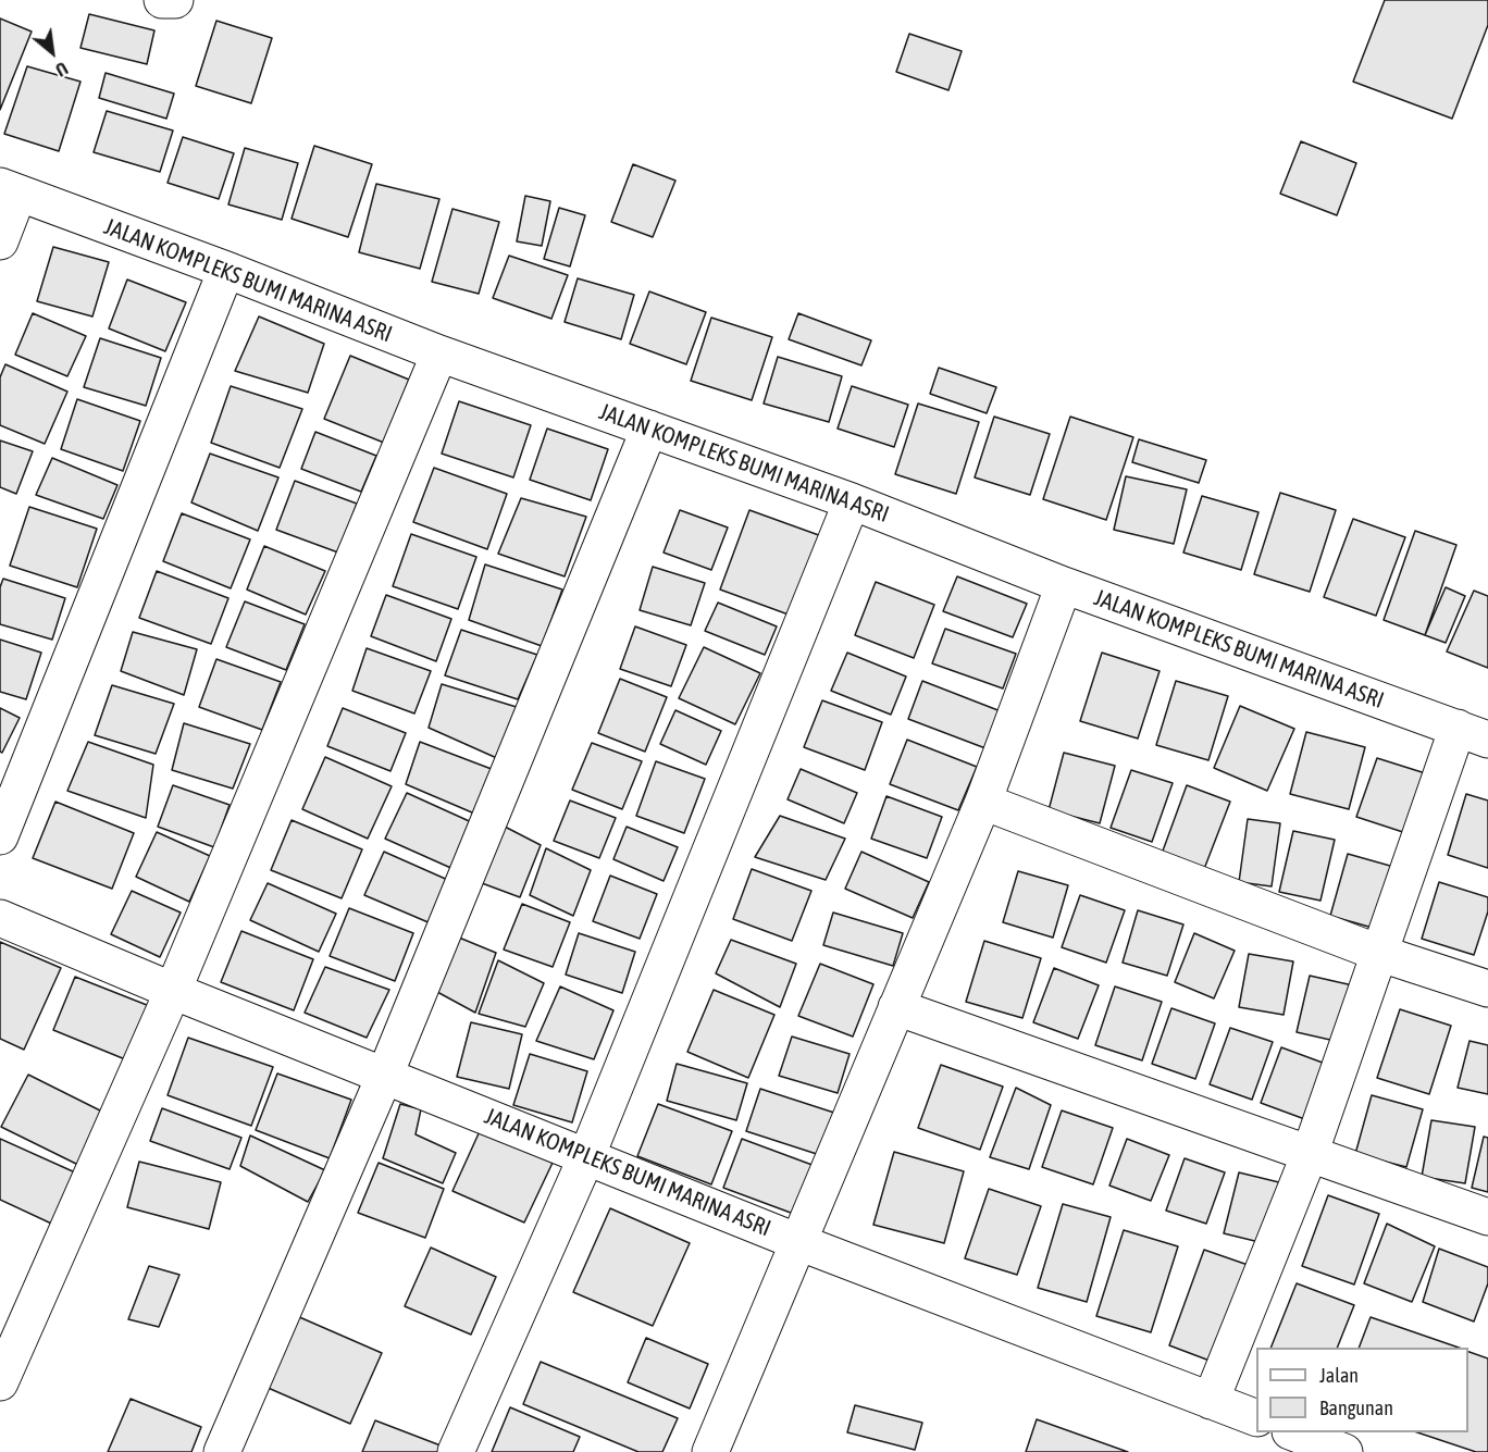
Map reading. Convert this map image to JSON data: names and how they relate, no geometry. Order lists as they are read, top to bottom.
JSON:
{
  "streets": {
    "street": ["JALAN KOMPLEKS BUMI MARINA ASRI"]
  },
  "legend": ["Jalan", "Bangunan"],
  "north": "bottom right"
}
